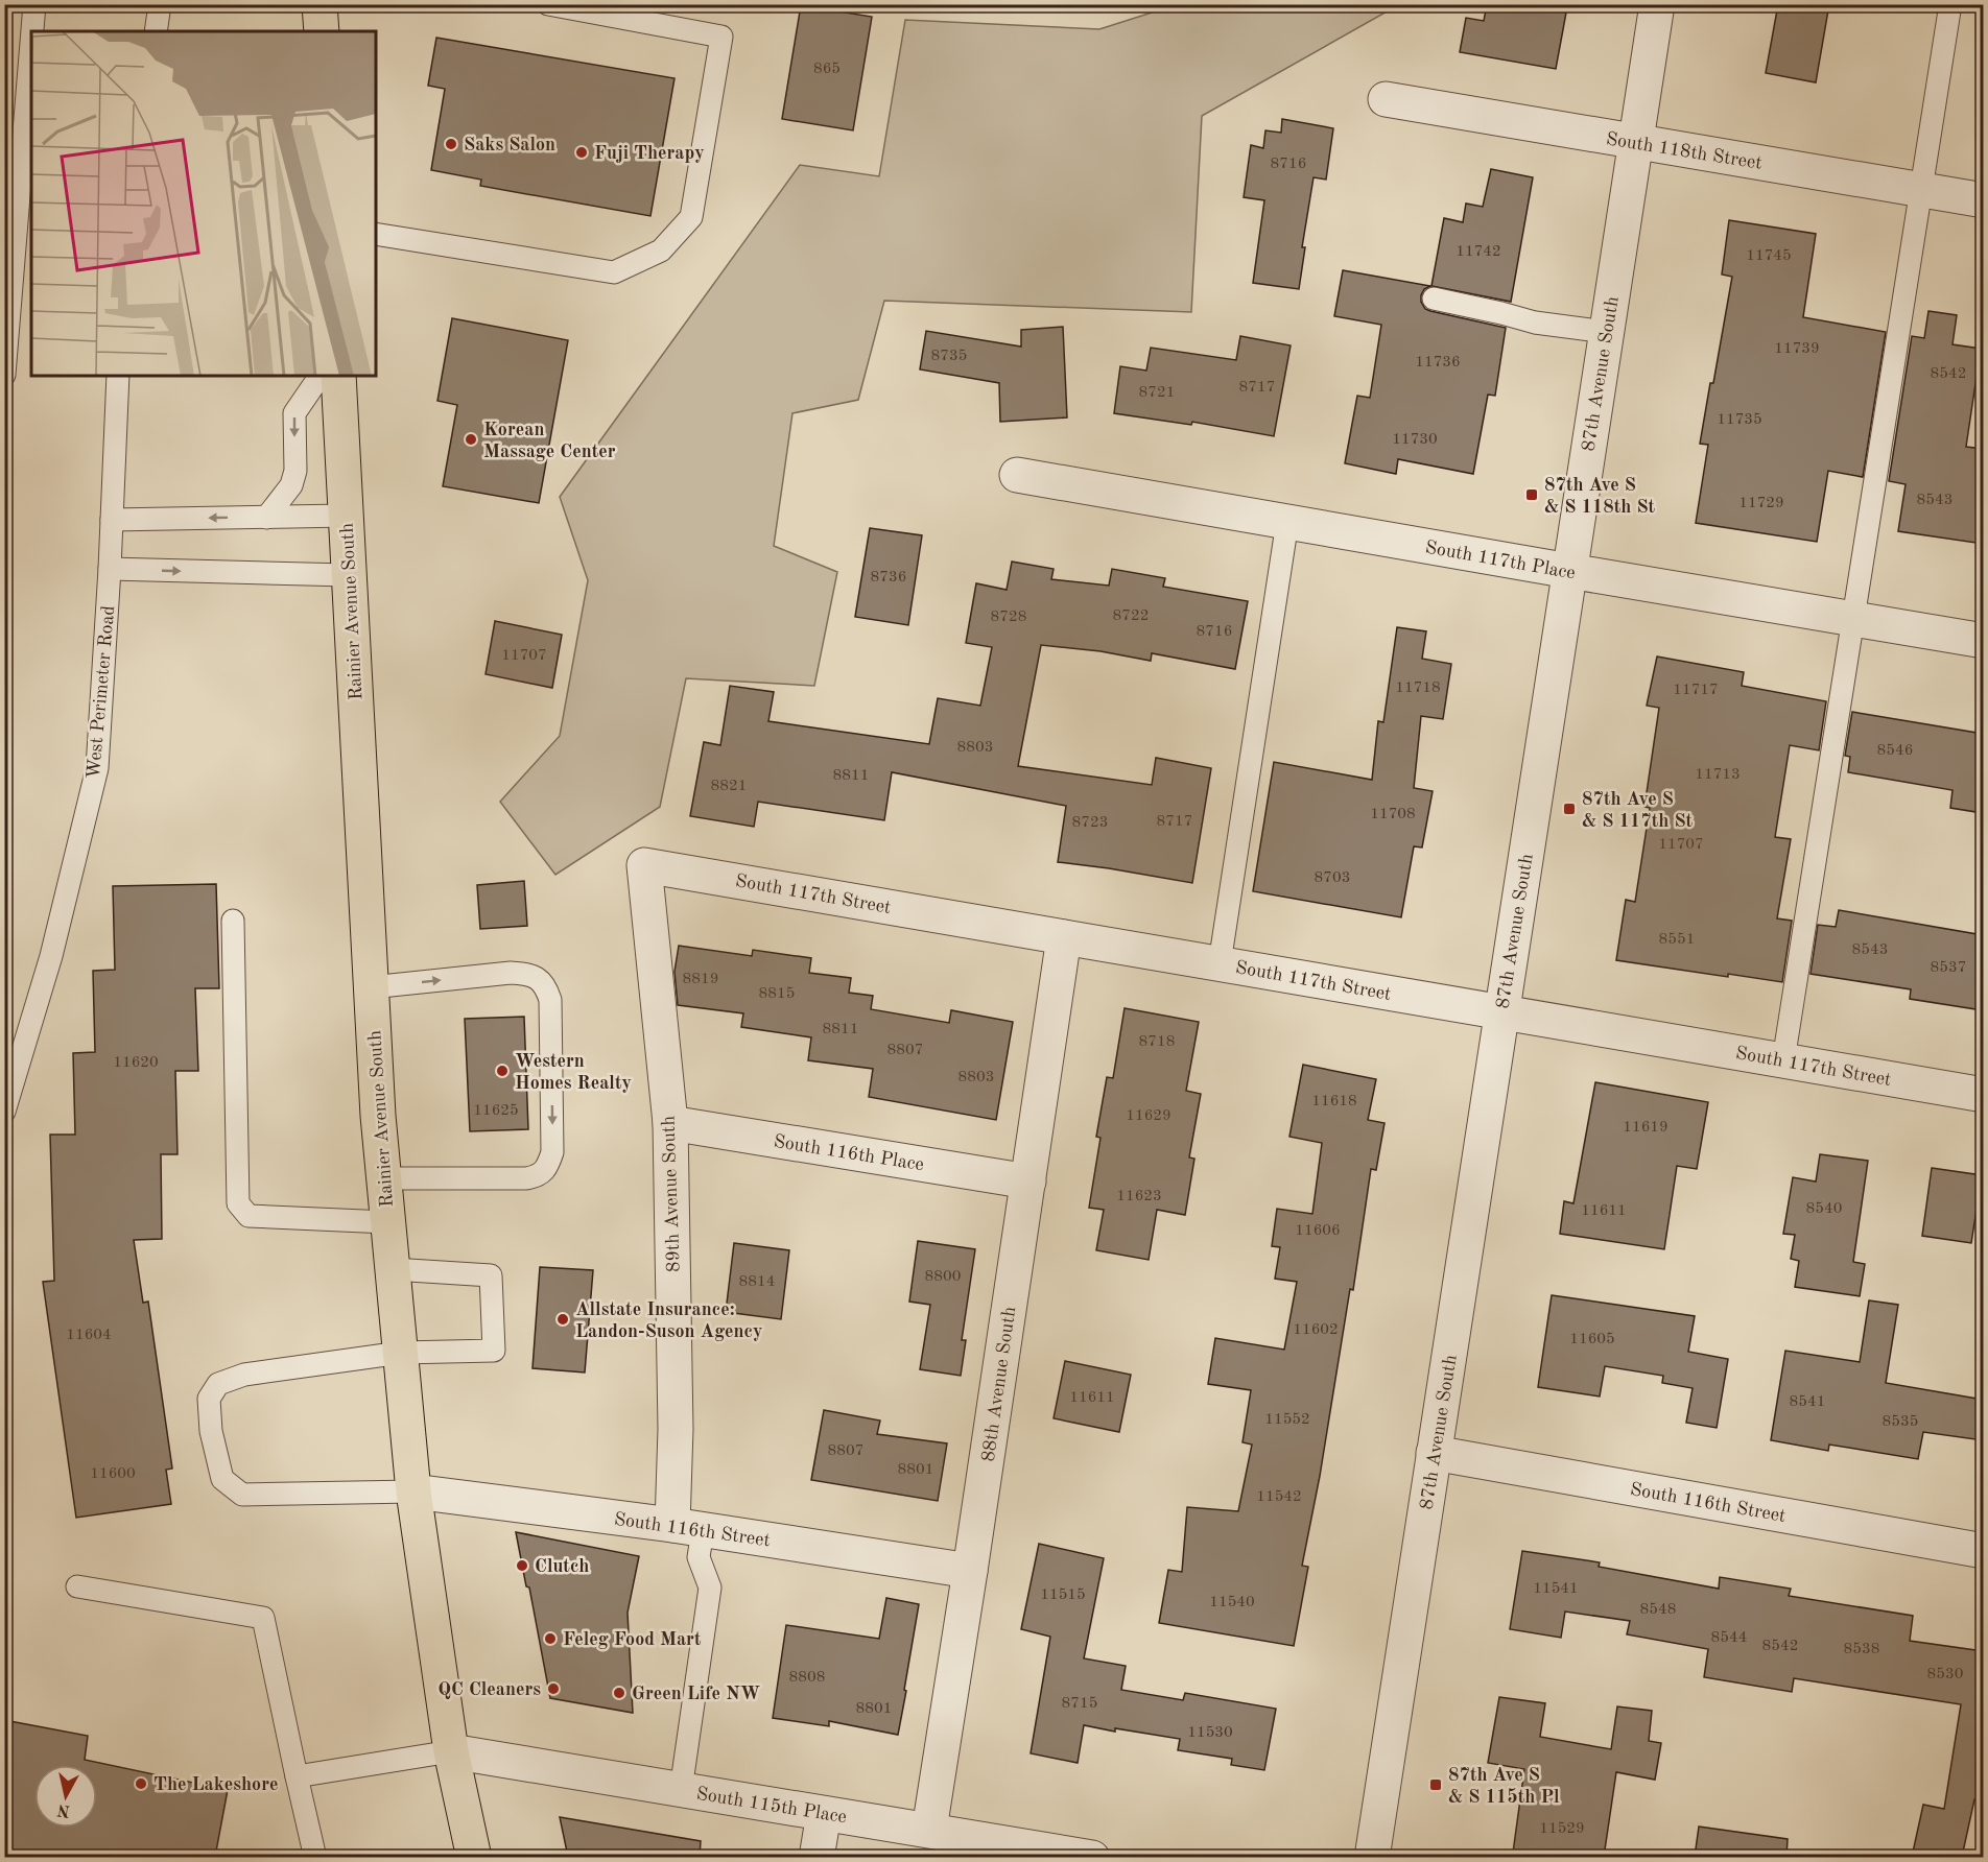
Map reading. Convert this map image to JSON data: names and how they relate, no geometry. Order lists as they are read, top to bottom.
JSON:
{
  "streets": {
    "main road": ["Rainier Avenue South"],
    "street": [
      "South 118th Street",
      "87th Avenue South",
      "South 117th Place",
      "South 117th Street",
      "South 116th Place",
      "89th Avenue South",
      "88th Avenue South",
      "South 116th Street",
      "South 115th Place"
    ],
    "lane": ["West Perimeter Road"]
  },
  "crossings": [
    ["South 118th Street", "87th Avenue South"],
    ["87th Avenue South", "South 117th Place"],
    ["87th Avenue South", "South 117th Street"],
    ["87th Avenue South", "South 116th Street"],
    ["Rainier Avenue South", "South 116th Street"],
    ["Rainier Avenue South", "South 115th Place"],
    ["South 117th Street", "89th Avenue South"],
    ["South 117th Street", "88th Avenue South"],
    ["South 116th Place", "89th Avenue South"],
    ["South 116th Place", "88th Avenue South"],
    ["89th Avenue South", "South 116th Street"],
    ["88th Avenue South", "South 116th Street"],
    ["88th Avenue South", "South 115th Place"]
  ],
  "places": {
    "other": [
      "Saks Salon",
      "Fuji Therapy",
      "Korean Massage Center",
      "Western Homes Realty",
      "Allstate Insurance: Landon-Suson Agency",
      "Clutch",
      "Feleg Food Mart",
      "QC Cleaners",
      "Green Life NW",
      "The Lakeshore"
    ],
    "transit": ["87th Ave S & S 118th St", "87th Ave S & S 117th St", "87th Ave S & S 115th Pl"]
  },
  "house_numbers": [
    "865",
    "8716",
    "11742",
    "11745",
    "11739",
    "8735",
    "11736",
    "8542",
    "8717",
    "8721",
    "11735",
    "11730",
    "8543",
    "11729",
    "8736",
    "8722",
    "8728",
    "8716",
    "11707",
    "11718",
    "11717",
    "8803",
    "8546",
    "11713",
    "8811",
    "8821",
    "11708",
    "8717",
    "8723",
    "11707",
    "8703",
    "8551",
    "8543",
    "8537",
    "8819",
    "8815",
    "8811",
    "8718",
    "8807",
    "11620",
    "8803",
    "11618",
    "11625",
    "11629",
    "11619",
    "11623",
    "8540",
    "11611",
    "11606",
    "8800",
    "8814",
    "11602",
    "11604",
    "11605",
    "11611",
    "8541",
    "11552",
    "8535",
    "8807",
    "8801",
    "11600",
    "11542",
    "11541",
    "11515",
    "11540",
    "8548",
    "8544",
    "8542",
    "8538",
    "8530",
    "8808",
    "8715",
    "8801",
    "11530",
    "11529"
  ],
  "north": "bottom"
}
